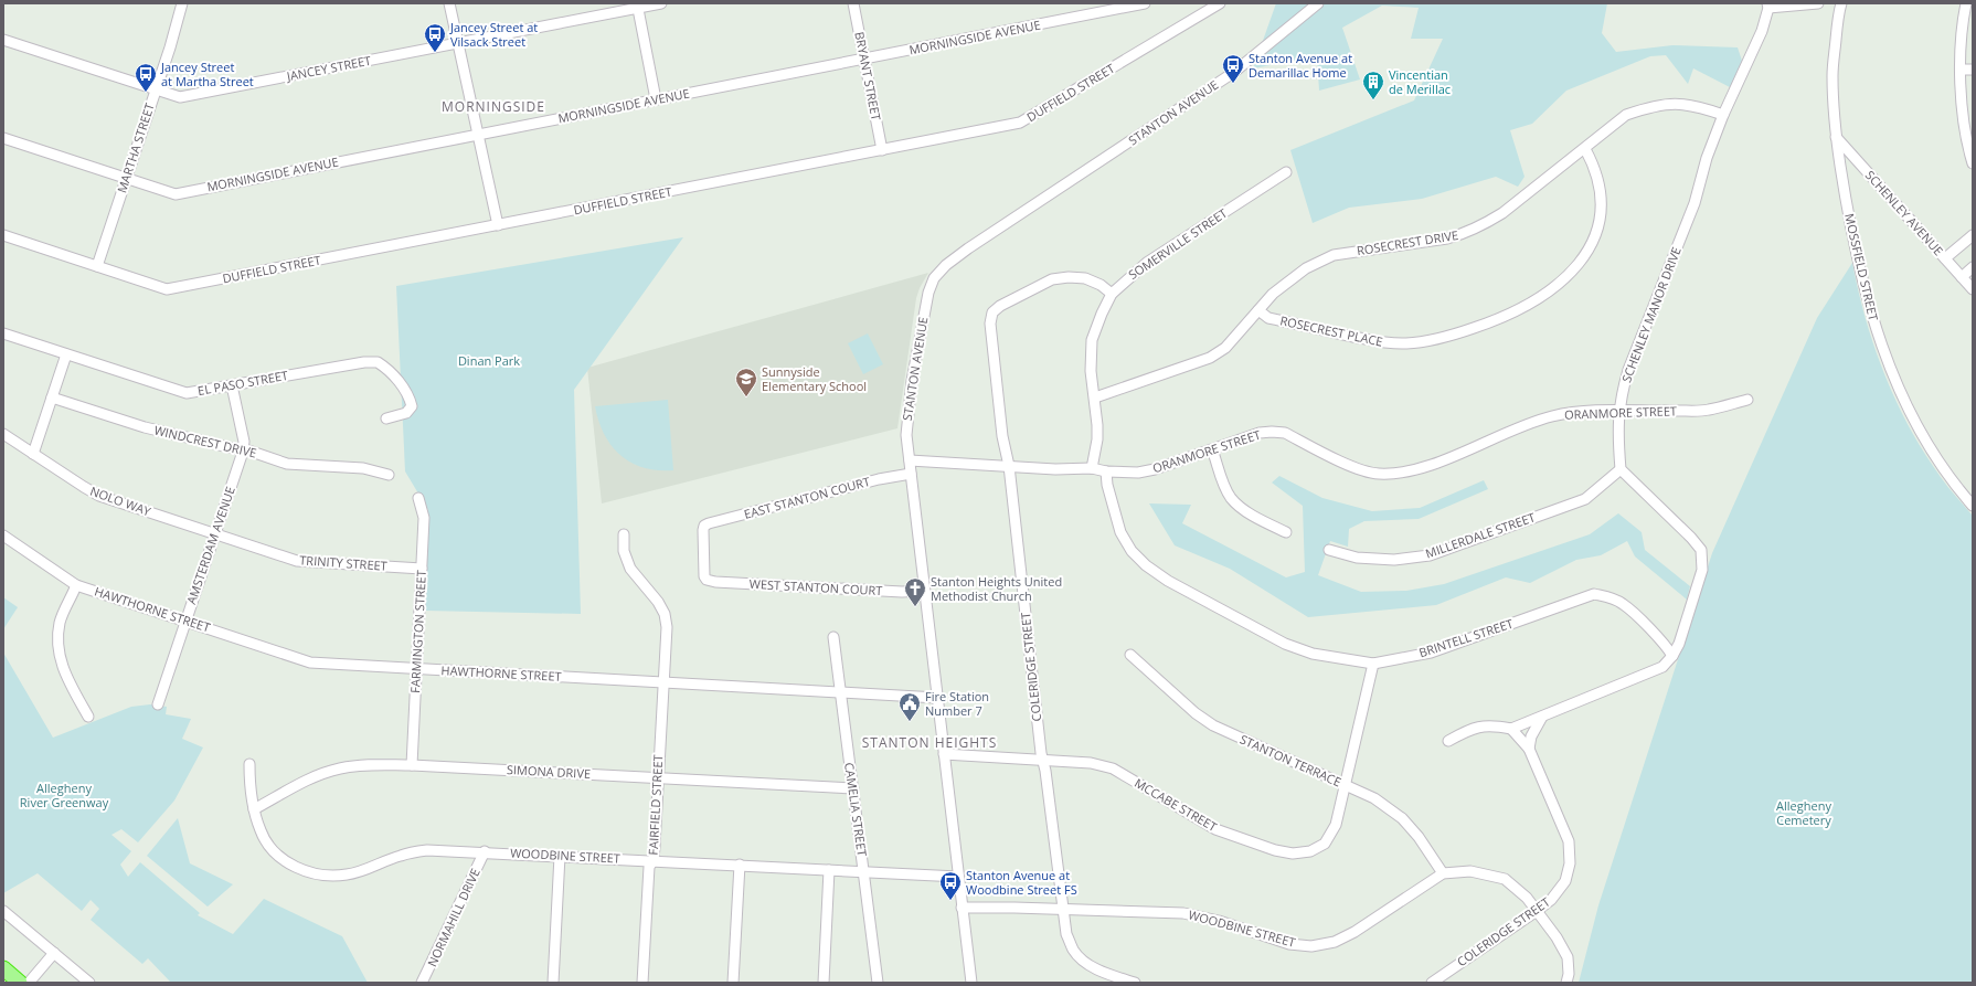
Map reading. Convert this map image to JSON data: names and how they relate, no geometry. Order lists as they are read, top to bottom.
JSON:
{
  "streets": {
    "street": [
      "MORNINGSIDE AVENUE",
      "JANCEY STREET",
      "BRYANT STREET",
      "DUFFIELD STREET",
      "STANTON AVENUE",
      "MARTHA STREET",
      "SCHENLEY AVENUE",
      "ROSECREST DRIVE",
      "SOMERVILLE STREET",
      "MOSSFIELD STREET",
      "SCHENLEY MANOR DRIVE",
      "ROSECREST PLACE",
      "EL PASO STREET",
      "ORANMORE STREET",
      "WINDCREST DRIVE",
      "EAST STANTON COURT",
      "NOLO WAY",
      "MILLERDALE STREET",
      "AMSTERDAM AVENUE",
      "TRINITY STREET",
      "WEST STANTON COURT",
      "HAWTHORNE STREET",
      "FARMINGTON STREET",
      "BRINTELL STREET",
      "COLERIDGE STREET",
      "STANTON TERRACE",
      "SIMONA DRIVE",
      "FAIRFIELD STREET",
      "MCCABE STREET",
      "CAMELIA STREET",
      "WOODBINE STREET",
      "NORMAHILL DRIVE"
    ]
  },
  "crossings": [
    ["MORNINGSIDE AVENUE", "BRYANT STREET"],
    ["MORNINGSIDE AVENUE", "MARTHA STREET"],
    ["JANCEY STREET", "MARTHA STREET"],
    ["BRYANT STREET", "DUFFIELD STREET"],
    ["DUFFIELD STREET", "MARTHA STREET"],
    ["STANTON AVENUE", "ORANMORE STREET"],
    ["STANTON AVENUE", "EAST STANTON COURT"],
    ["STANTON AVENUE", "WEST STANTON COURT"],
    ["STANTON AVENUE", "HAWTHORNE STREET"],
    ["STANTON AVENUE", "MCCABE STREET"],
    ["STANTON AVENUE", "WOODBINE STREET"],
    ["SCHENLEY AVENUE", "MOSSFIELD STREET"],
    ["ROSECREST DRIVE", "SOMERVILLE STREET"],
    ["ROSECREST DRIVE", "SCHENLEY MANOR DRIVE"],
    ["ROSECREST DRIVE", "ROSECREST PLACE"],
    ["SOMERVILLE STREET", "ORANMORE STREET"],
    ["SOMERVILLE STREET", "COLERIDGE STREET"],
    ["SCHENLEY MANOR DRIVE", "ORANMORE STREET"],
    ["SCHENLEY MANOR DRIVE", "MILLERDALE STREET"],
    ["EL PASO STREET", "AMSTERDAM AVENUE"],
    ["ORANMORE STREET", "BRINTELL STREET"],
    ["ORANMORE STREET", "COLERIDGE STREET"],
    ["WINDCREST DRIVE", "AMSTERDAM AVENUE"],
    ["EAST STANTON COURT", "WEST STANTON COURT"],
    ["NOLO WAY", "AMSTERDAM AVENUE"],
    ["NOLO WAY", "TRINITY STREET"],
    ["AMSTERDAM AVENUE", "TRINITY STREET"],
    ["AMSTERDAM AVENUE", "HAWTHORNE STREET"],
    ["TRINITY STREET", "FARMINGTON STREET"],
    ["HAWTHORNE STREET", "FARMINGTON STREET"],
    ["HAWTHORNE STREET", "FAIRFIELD STREET"],
    ["HAWTHORNE STREET", "CAMELIA STREET"],
    ["FARMINGTON STREET", "SIMONA DRIVE"],
    ["BRINTELL STREET", "MCCABE STREET"],
    ["COLERIDGE STREET", "MCCABE STREET"],
    ["COLERIDGE STREET", "WOODBINE STREET"],
    ["STANTON TERRACE", "MCCABE STREET"],
    ["STANTON TERRACE", "WOODBINE STREET"],
    ["SIMONA DRIVE", "FAIRFIELD STREET"],
    ["SIMONA DRIVE", "CAMELIA STREET"],
    ["SIMONA DRIVE", "WOODBINE STREET"],
    ["FAIRFIELD STREET", "WOODBINE STREET"],
    ["CAMELIA STREET", "WOODBINE STREET"],
    ["WOODBINE STREET", "NORMAHILL DRIVE"]
  ],
  "districts": ["MORNINGSIDE", "STANTON HEIGHTS"],
  "parks": ["Dinan Park", "Allegheny River Greenway", "Allegheny Cemetery"],
  "places": {
    "bus stop": [
      "Jancey Street at Vilsack Street",
      "Stanton Avenue at Demarillac Home",
      "Jancey Street at Martha Street",
      "Stanton Avenue at Woodbine Street FS"
    ],
    "building": ["Vincentian de Merillac"],
    "school or university": ["Sunnyside Elementary School"],
    "church": ["Stanton Heights United Methodist Church"],
    "public building": ["Fire Station Number 7"]
  }
}
